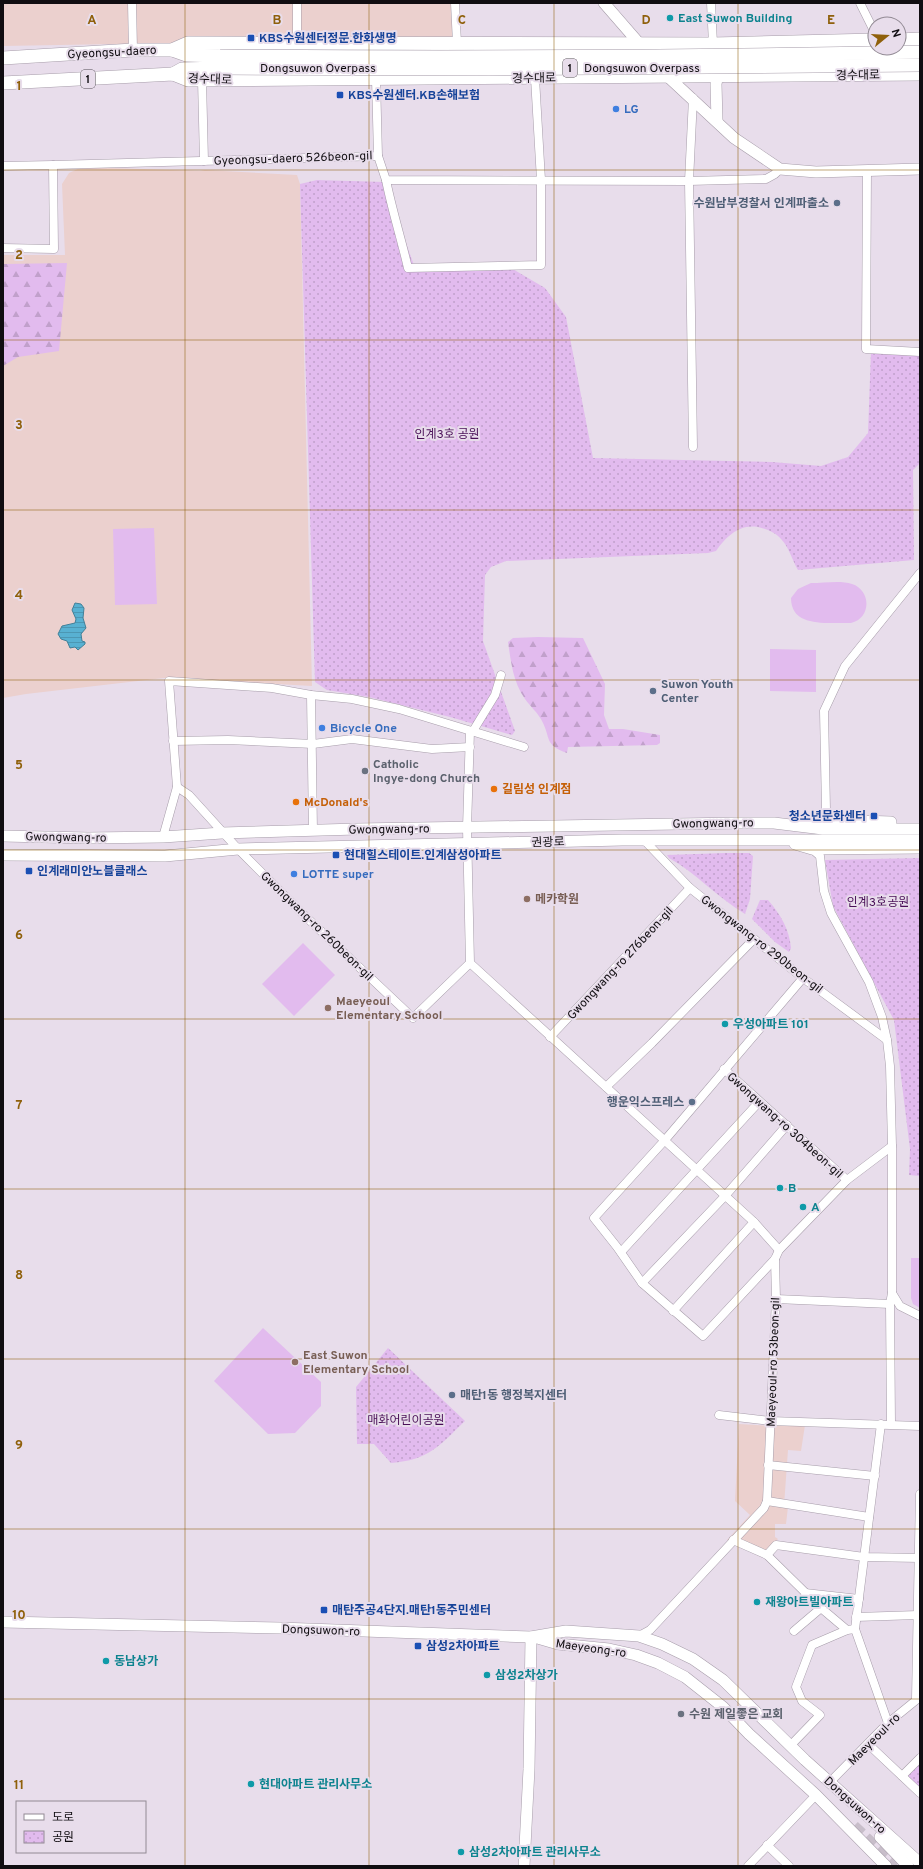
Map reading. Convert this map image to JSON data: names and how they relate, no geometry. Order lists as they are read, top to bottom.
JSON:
{
  "streets": {
    "main road": [
      "Gyeongsu-daero",
      "Dongsuwon Overpass",
      "1",
      "경수대로"
    ],
    "street": [
      "Gyeongsu-daero 526beon-gil",
      "Gwongwang-ro",
      "권광로",
      "Gwongwang-ro 260beon-gil",
      "Gwongwang-ro 290beon-gil",
      "Gwongwang-ro 276beon-gil",
      "Gwongwang-ro 304beon-gil",
      "Maeyeoul-ro 53beon-gil",
      "Dongsuwon-ro",
      "Maeyeong-ro",
      "Maeyeoul-ro"
    ]
  },
  "crossings": [
    ["Gyeongsu-daero", "Dongsuwon Overpass"],
    ["Gyeongsu-daero", "경수대로"],
    ["경수대로", "Gyeongsu-daero 526beon-gil"],
    ["Gwongwang-ro", "권광로"],
    ["Gwongwang-ro", "Gwongwang-ro 260beon-gil"],
    ["권광로", "Gwongwang-ro 260beon-gil"],
    ["권광로", "Gwongwang-ro 290beon-gil"],
    ["Gwongwang-ro 290beon-gil", "Gwongwang-ro 276beon-gil"],
    ["Gwongwang-ro 304beon-gil", "Maeyeoul-ro 53beon-gil"],
    ["Dongsuwon-ro", "Maeyeong-ro"],
    ["Dongsuwon-ro", "Maeyeoul-ro"]
  ],
  "parks": ["인계3호 공원", "인계3호공원", "매화어린이공원"],
  "places": {
    "other": [
      "East Suwon Building",
      "LG",
      "수원남부경찰서 인계파출소",
      "Suwon Youth Center",
      "Bicycle One",
      "Catholic Ingye-dong Church",
      "길림성 인계점",
      "McDonald's",
      "LOTTE super",
      "메카학원",
      "Maeyeoul Elementary School",
      "우성아파트 101",
      "행운익스프레스",
      "B",
      "A",
      "East Suwon Elementary School",
      "매탄1동 행정복지센터",
      "재왕아트빌아파트",
      "동남상가",
      "삼성2차상가",
      "수원 제일좋은 교회",
      "현대아파트 관리사무소",
      "삼성2차아파트 관리사무소"
    ],
    "transit": [
      "KBS수원센터정문.한화생명",
      "KBS수원센터.KB손해보험",
      "청소년문화센터",
      "현대힐스테이트.인계삼성아파트",
      "인계래미안노블클래스",
      "매탄주공4단지.매탄1동주민센터",
      "삼성2차아파트"
    ]
  },
  "legend": ["도로", "공원"],
  "north": "right",
  "grid": {
    "columns": [
      "A",
      "B",
      "C",
      "D",
      "E"
    ],
    "rows": [
      "1",
      "2",
      "3",
      "4",
      "5",
      "6",
      "7",
      "8",
      "9",
      "10",
      "11"
    ]
  }
}
